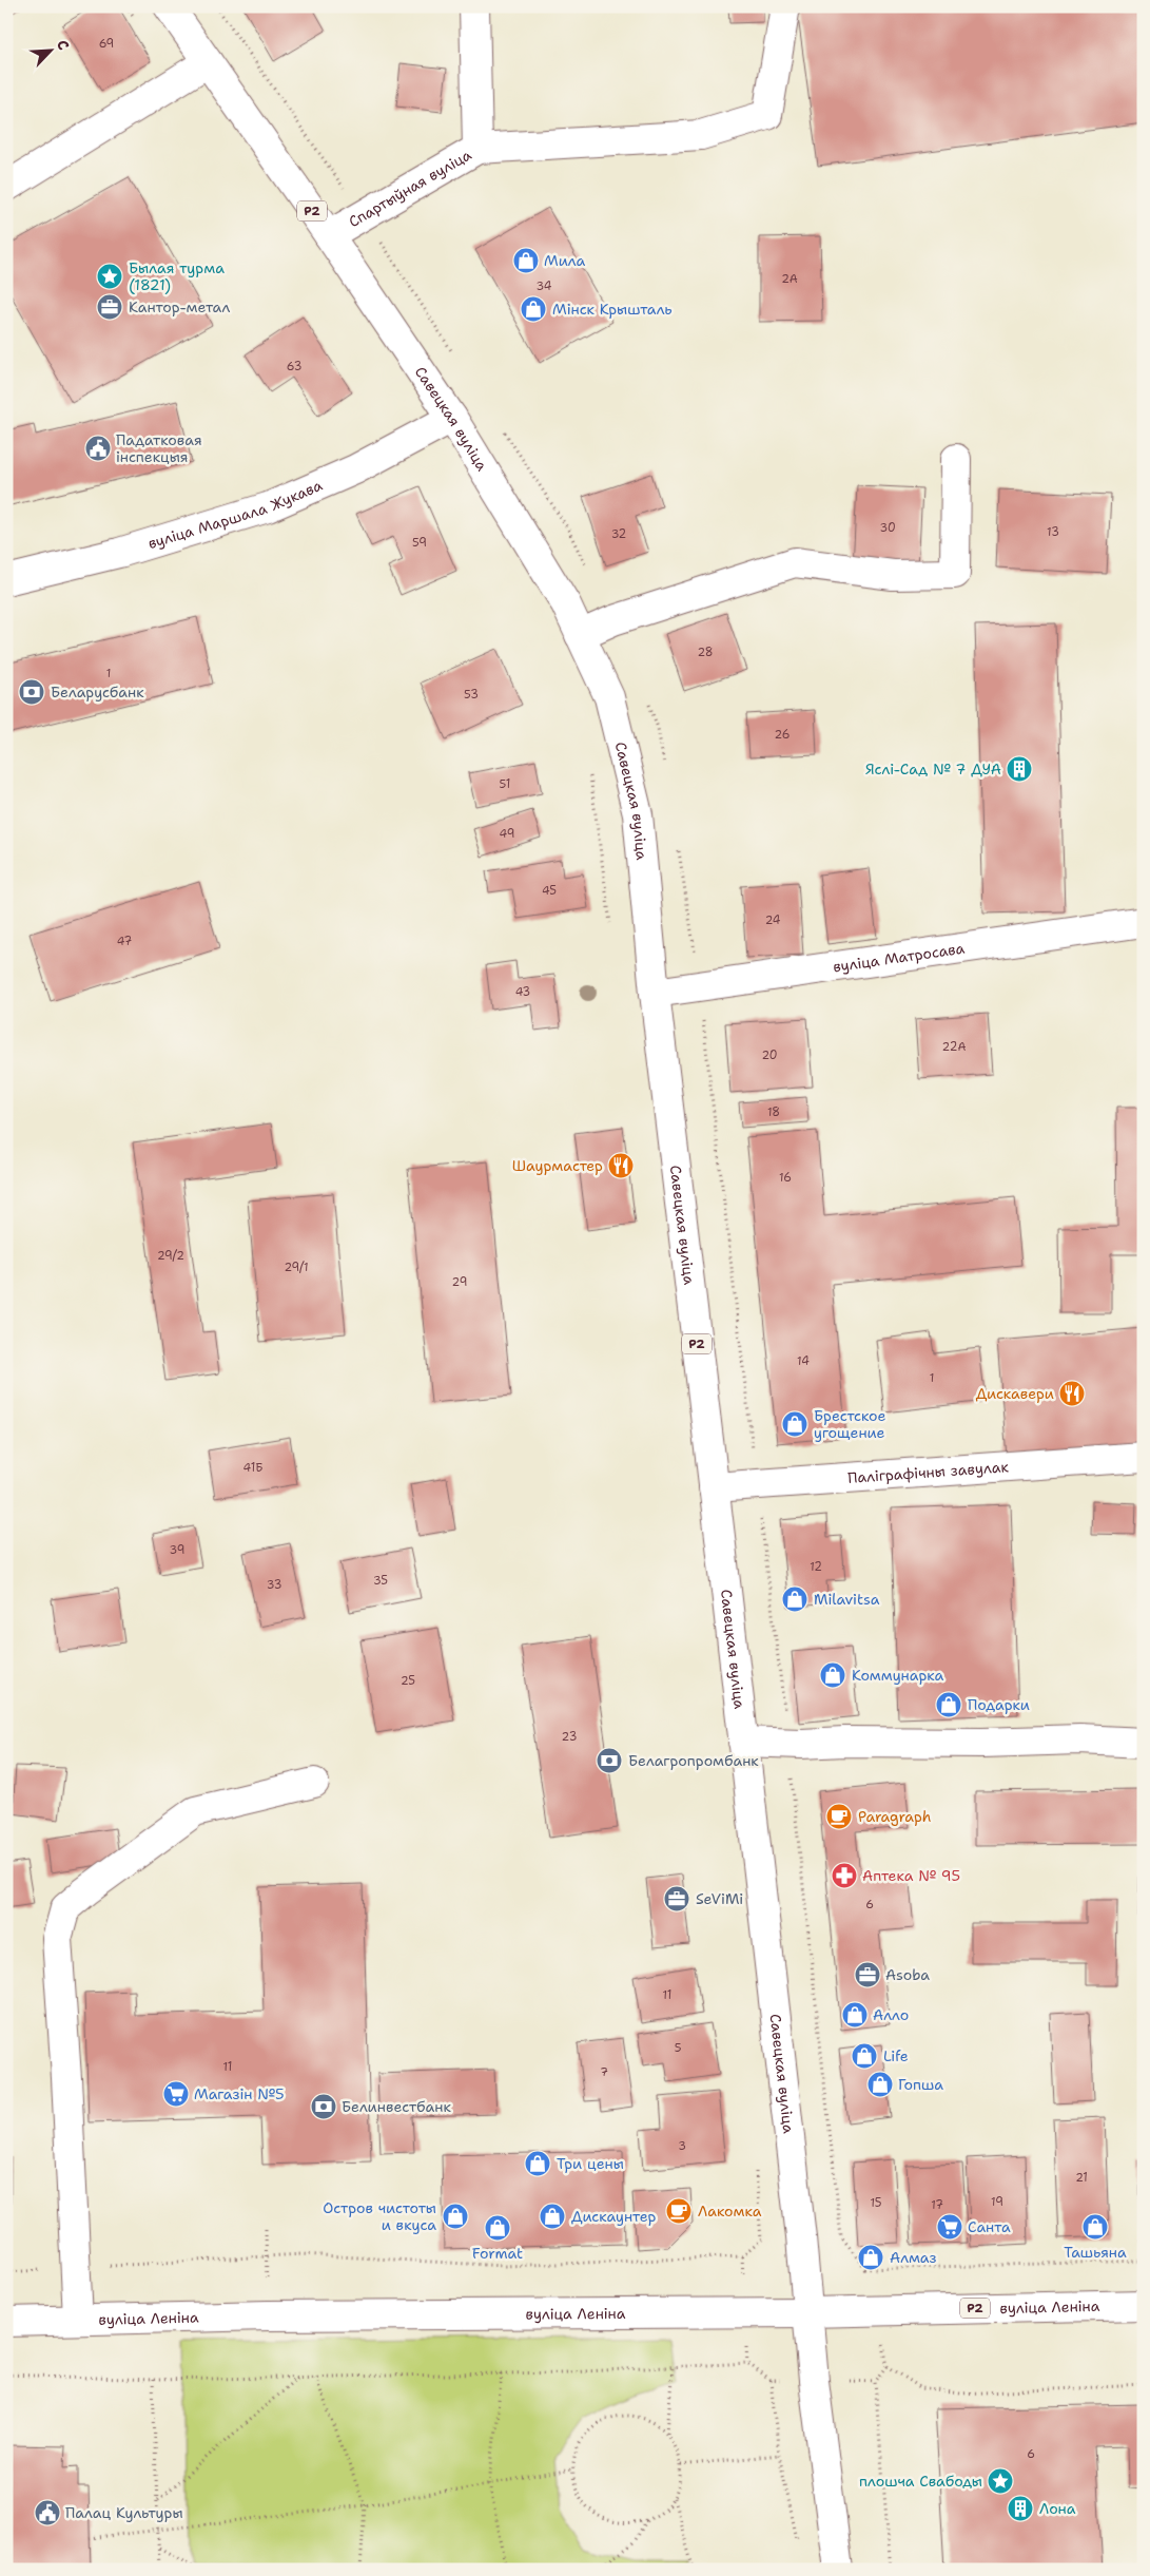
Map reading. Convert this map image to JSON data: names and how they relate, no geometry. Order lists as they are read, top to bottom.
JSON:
{
  "streets": {
    "main road": [
      "Спартыўная вуліца",
      "Р2",
      "Савецкая вуліца",
      "вуліца Маршала Жукава",
      "вуліца Матросава",
      "Паліграфічны завулак",
      "вуліца Леніна"
    ]
  },
  "crossings": [
    ["Спартыўная вуліца", "Савецкая вуліца"],
    ["Савецкая вуліца", "вуліца Маршала Жукава"],
    ["Савецкая вуліца", "вуліца Матросава"],
    ["Савецкая вуліца", "Паліграфічны завулак"],
    ["Савецкая вуліца", "вуліца Леніна"]
  ],
  "places": {
    "shop": [
      "Мила",
      "Мінск Крышталь",
      "Брестское угощение",
      "Milavitsa",
      "Коммунарка",
      "Подарки",
      "Алло",
      "Life",
      "Гопша",
      "Три цены",
      "Остров чистоты и вкуса",
      "Дискаунтер",
      "Ташьяна",
      "Format",
      "Алмаз"
    ],
    "place": ["Былая турма (1821)", "плошча Свабоды"],
    "office": ["Кантор-метал", "SeViMi", "Asoba"],
    "public building": ["Падатковая інспекцыя", "Палац Культуры"],
    "bank": ["Беларусбанк", "Белагропромбанк", "Белинвестбанк"],
    "building": ["Яслі-Сад № 7 ДУА", "Лона"],
    "restaurant": ["Шаурмастер", "Дискавери"],
    "cafe": ["Paragraph", "Лакомка"],
    "pharmacy": ["Аптека № 95"],
    "supermarket": ["Магазін №5", "Санта"]
  },
  "house_numbers": [
    "69",
    "2А",
    "34",
    "63",
    "30",
    "13",
    "32",
    "59",
    "28",
    "1",
    "53",
    "26",
    "51",
    "49",
    "45",
    "24",
    "47",
    "43",
    "22А",
    "20",
    "18",
    "16",
    "29/2",
    "29/1",
    "29",
    "14",
    "1",
    "41Б",
    "39",
    "12",
    "35",
    "33",
    "25",
    "23",
    "6",
    "11",
    "5",
    "11",
    "7",
    "3",
    "21",
    "19",
    "15",
    "17",
    "6"
  ],
  "north": "top right"
}
